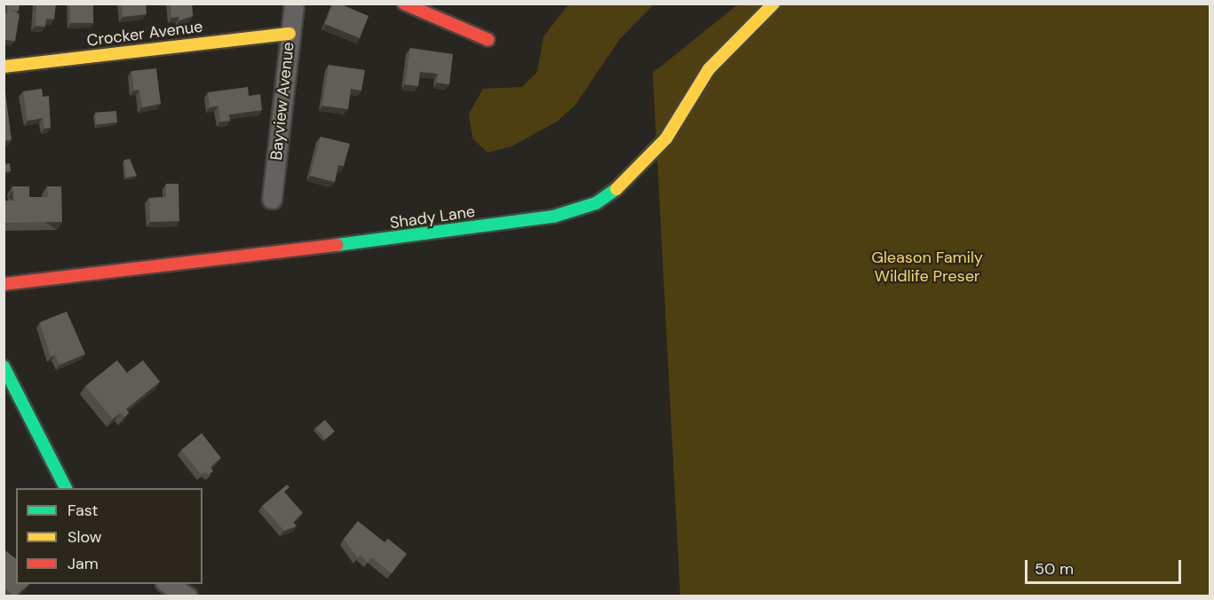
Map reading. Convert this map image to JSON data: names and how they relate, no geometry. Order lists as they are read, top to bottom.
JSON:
{
  "streets": {
    "street": ["Crocker Avenue", "Bayview Avenue", "Shady Lane"]
  },
  "crossings": [
    ["Crocker Avenue", "Bayview Avenue"]
  ],
  "parks": ["Gleason Family Wildlife Preser"],
  "legend": ["Fast", "Slow", "Jam"],
  "scale_bar": "50 m"
}
